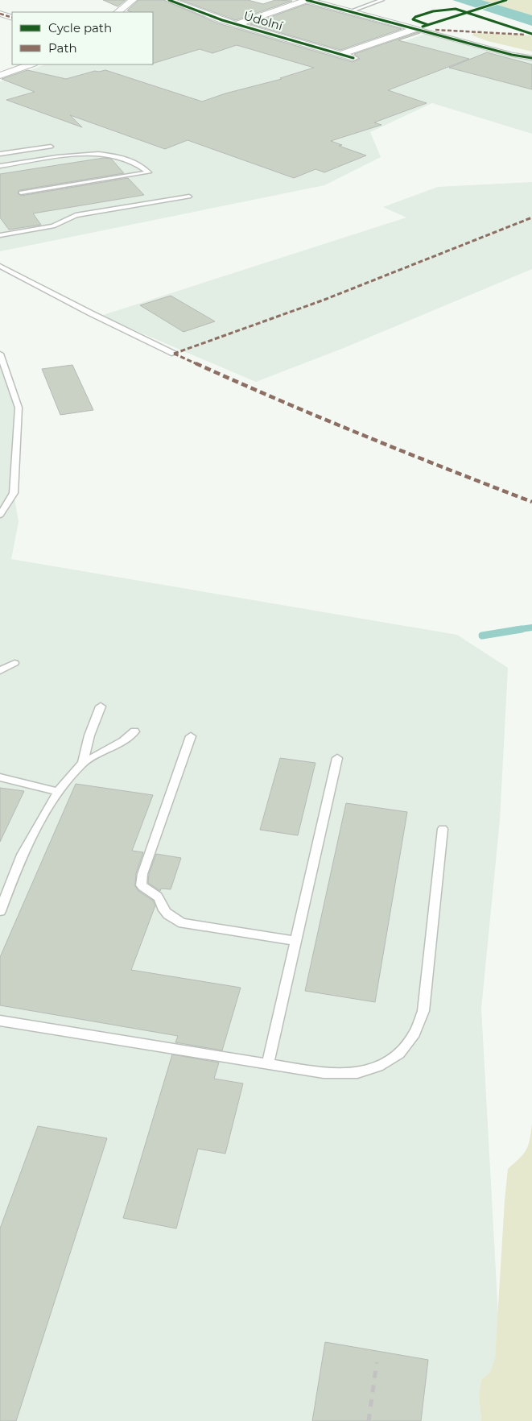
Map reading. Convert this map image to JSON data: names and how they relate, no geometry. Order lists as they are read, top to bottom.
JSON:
{
  "streets": {
    "street": ["Údolní"]
  },
  "legend": ["Cycle path", "Path"]
}
